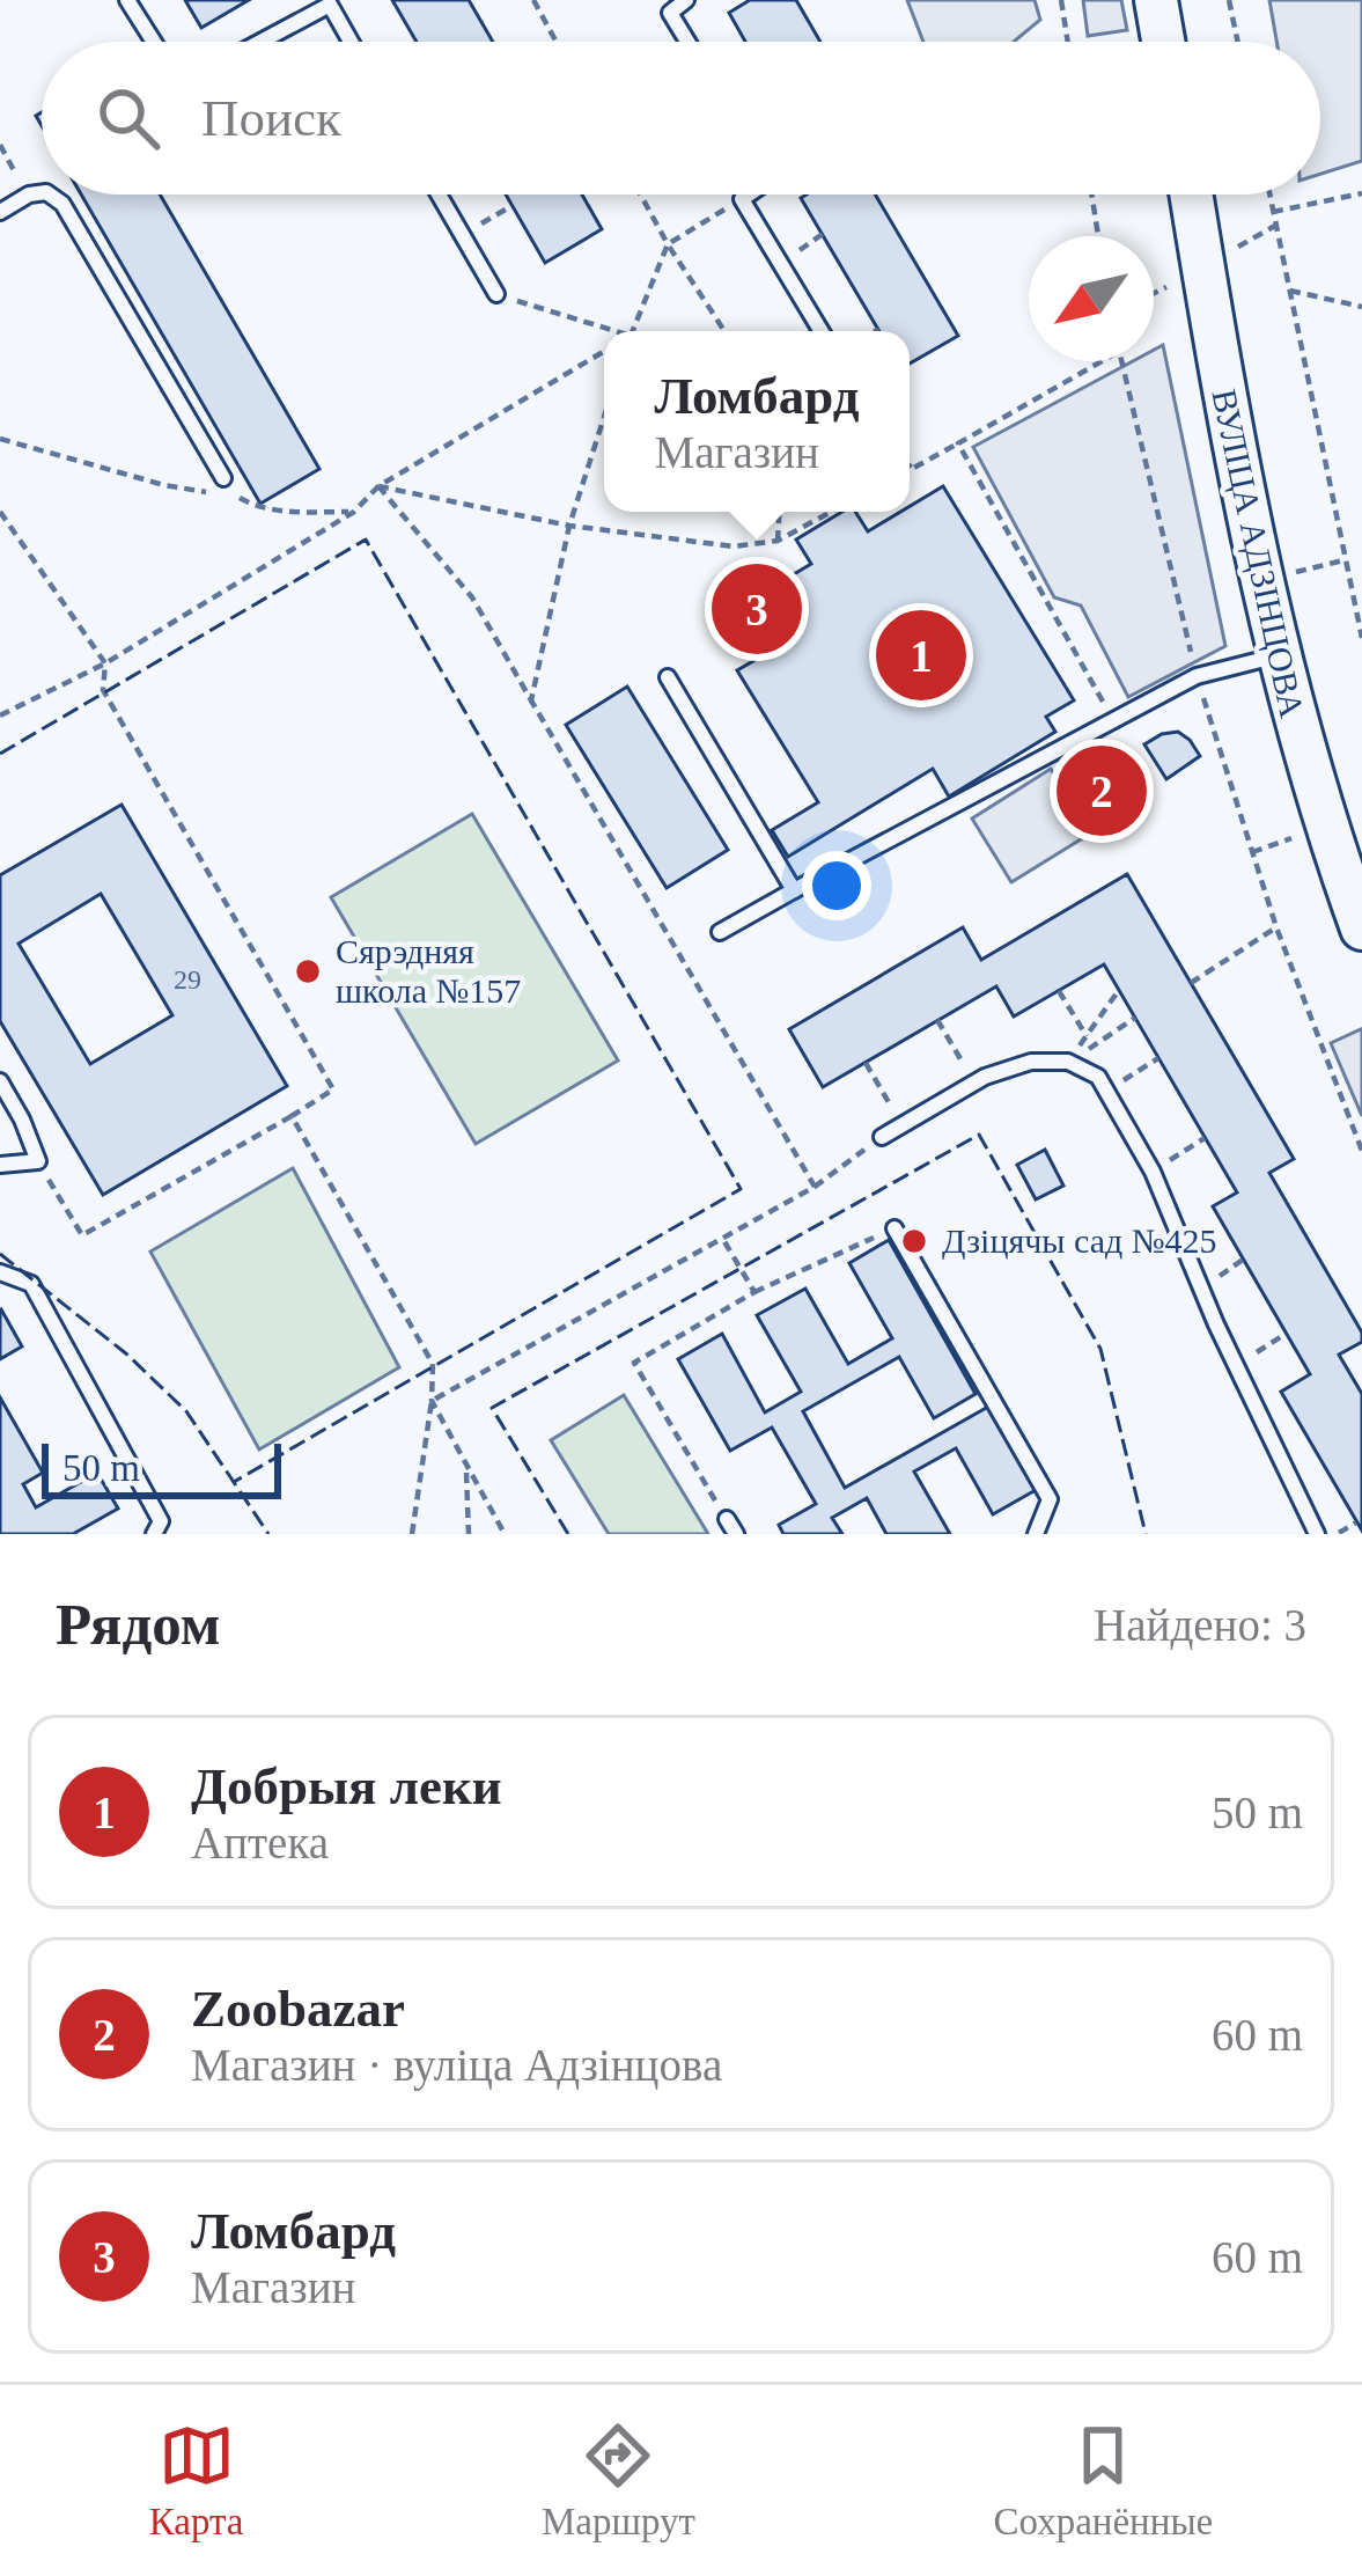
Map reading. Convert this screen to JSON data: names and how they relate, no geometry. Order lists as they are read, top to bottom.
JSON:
{
  "streets": {
    "main road": ["ВУЛІЦА АДЗІНЦОВА"]
  },
  "places": ["Сярэдняя школа №157", "Дзіцячы сад №425"],
  "house_numbers": ["29"],
  "scale_bar": "50 m",
  "north": "bottom left",
  "page": {
    "search": "Поиск",
    "popup": ["Ломбард", "Магазин"],
    "pins": ["3", "1", "2"],
    "scale": "50 m",
    "heading": ["Рядом", "Найдено: 3"],
    "list": [
      {
        "mark": "1",
        "name": "Добрыя леки",
        "note": "Аптека",
        "value": "50 m"
      },
      {
        "mark": "2",
        "name": "Zoobazar",
        "note": "Магазин · вуліца Адзінцова",
        "value": "60 m"
      },
      {
        "mark": "3",
        "name": "Ломбард",
        "note": "Магазин",
        "value": "60 m"
      }
    ],
    "nav": ["Карта", "Маршрут", "Сохранённые"]
  }
}
